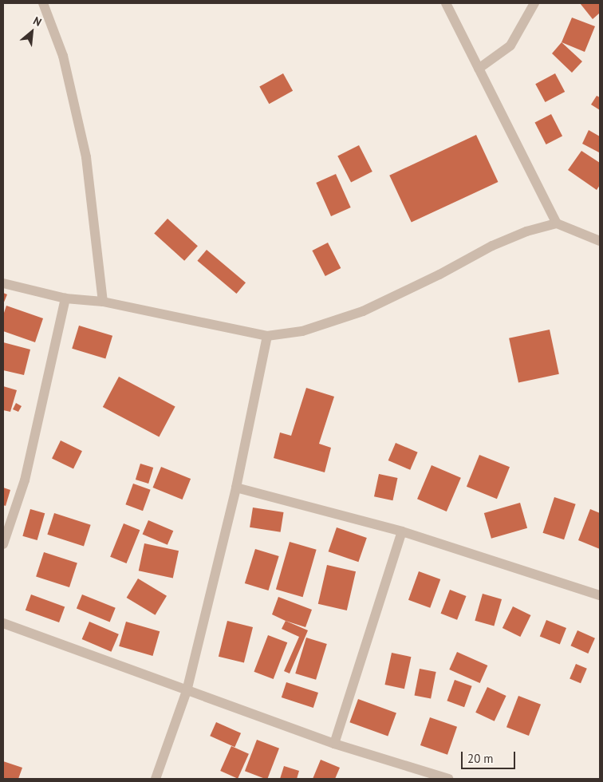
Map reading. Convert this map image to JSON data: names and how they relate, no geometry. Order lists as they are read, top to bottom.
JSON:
{
  "scale_bar": "20 m",
  "north": "top right"
}
